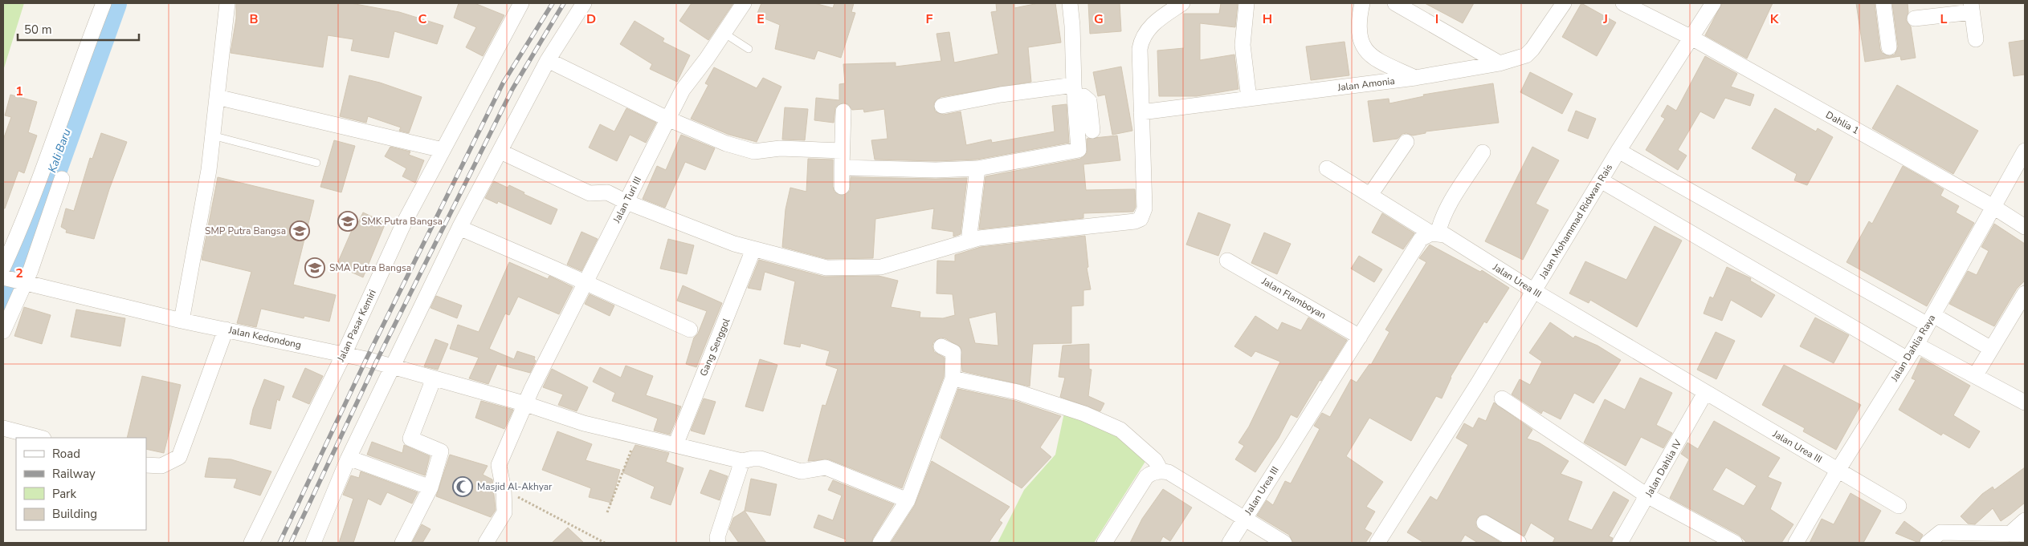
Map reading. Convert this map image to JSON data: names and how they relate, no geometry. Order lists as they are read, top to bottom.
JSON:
{
  "streets": {
    "street": [
      "Jalan Amonia",
      "Dahlia 1",
      "Jalan Turi III",
      "Jalan Mohammad Ridwan Rais",
      "Jalan Urea III",
      "Jalan Flamboyan",
      "Jalan Pasar Kemiri",
      "Jalan Kedondong",
      "Gang Senggol",
      "Jalan Dahlia Raya",
      "Jalan Dahlia IV"
    ]
  },
  "crossings": [
    ["Dahlia 1", "Jalan Mohammad Ridwan Rais"],
    ["Dahlia 1", "Jalan Dahlia Raya"],
    ["Jalan Turi III", "Jalan Kedondong"],
    ["Jalan Mohammad Ridwan Rais", "Jalan Urea III"],
    ["Jalan Urea III", "Jalan Flamboyan"],
    ["Jalan Urea III", "Jalan Dahlia Raya"],
    ["Jalan Urea III", "Jalan Dahlia IV"],
    ["Jalan Pasar Kemiri", "Jalan Kedondong"],
    ["Jalan Kedondong", "Gang Senggol"]
  ],
  "water": ["Kali Baru"],
  "places": {
    "school or university": ["SMK Putra Bangsa", "SMP Putra Bangsa", "SMA Putra Bangsa"],
    "mosque": ["Masjid Al-Akhyar"]
  },
  "legend": [
    "Road",
    "Railway",
    "Park",
    "Building"
  ],
  "scale_bar": "50 m",
  "grid": {
    "columns": [
      "B",
      "C",
      "D",
      "E",
      "F",
      "G",
      "H",
      "I",
      "J",
      "K",
      "L"
    ],
    "rows": ["1", "2"]
  }
}
